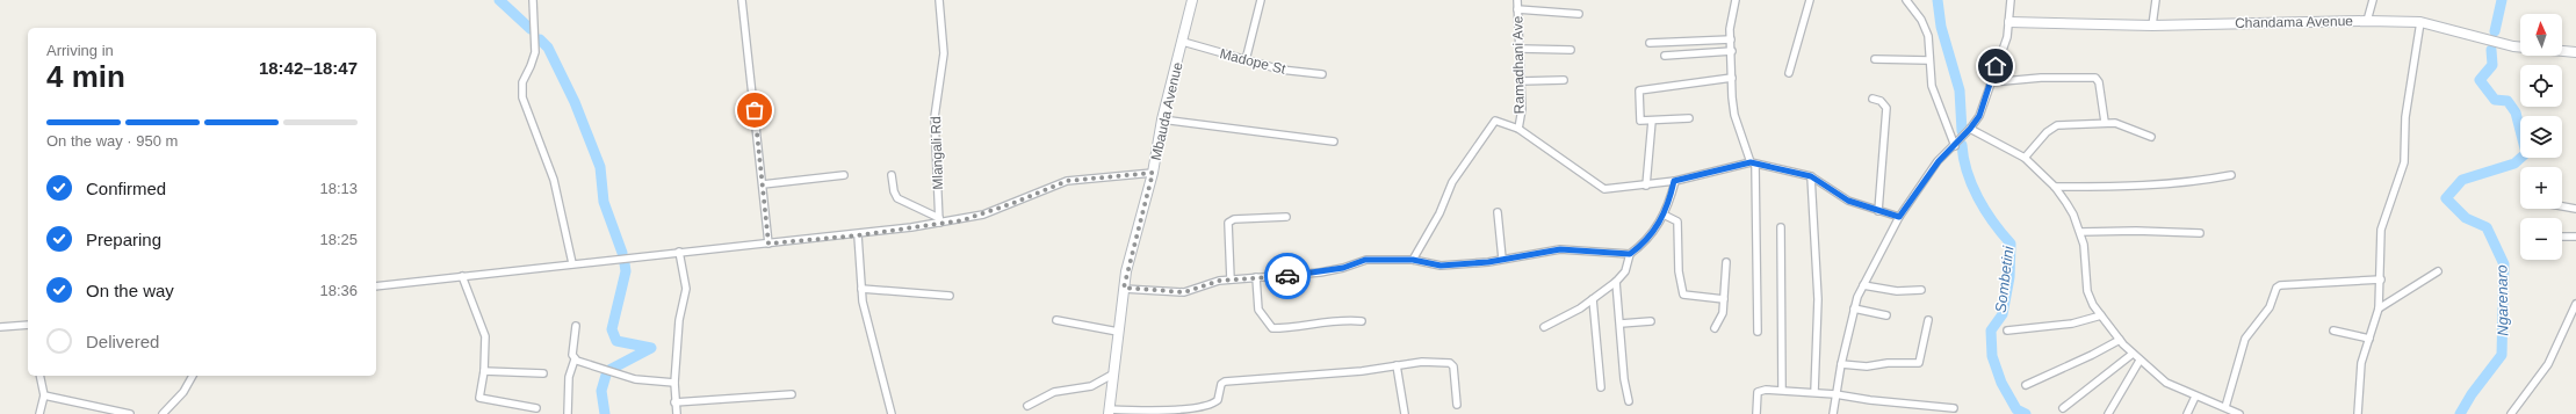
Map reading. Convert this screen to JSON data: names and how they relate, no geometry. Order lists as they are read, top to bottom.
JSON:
{
  "streets": {
    "street": [
      "Chandama Avenue",
      "Madope St",
      "Ramadhani Ave",
      "Mbauda Avenue",
      "Mlangali Rd"
    ]
  },
  "crossings": [
    ["Madope St", "Mbauda Avenue"]
  ],
  "water": ["Sombetini", "Ngarenaro"],
  "north": "top",
  "page": {
    "map_buttons": ["+", "−"],
    "heading": ["4 min", "Arriving in", "18:42–18:47"],
    "bar": "On the way · 950 m",
    "list": [
      ["Confirmed", "18:13"],
      ["Preparing", "18:25"],
      ["On the way", "18:36"],
      "Delivered"
    ]
  }
}
